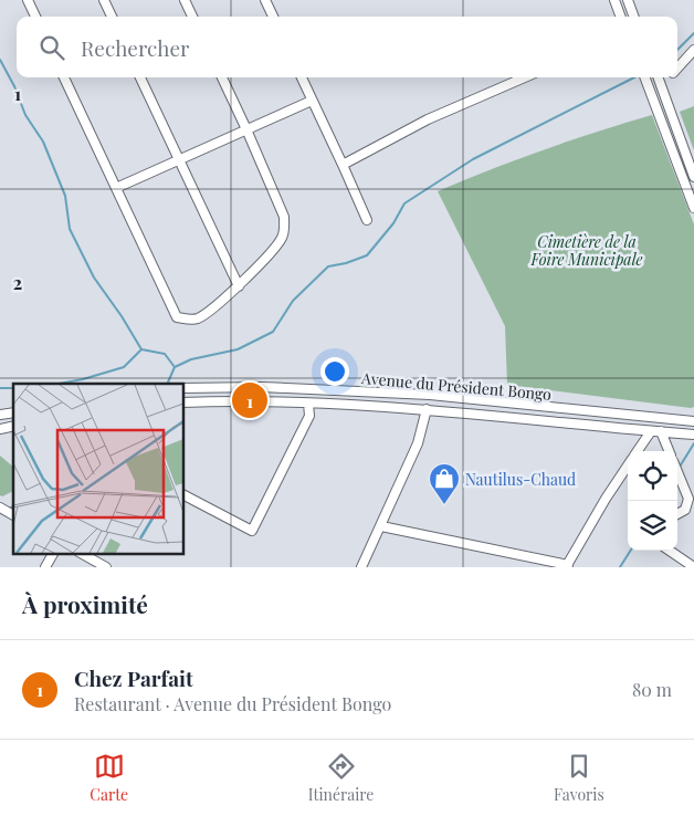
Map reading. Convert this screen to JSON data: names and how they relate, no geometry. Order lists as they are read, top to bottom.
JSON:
{
  "streets": {
    "street": ["Avenue du Président Bongo"]
  },
  "parks": ["Cimetière de la Foire Municipale"],
  "places": {
    "shop": ["Nautilus-Chaud"]
  },
  "page": {
    "search": "Rechercher",
    "pins": "1",
    "heading": "À proximité",
    "list": [
      {
        "mark": "1",
        "name": "Chez Parfait",
        "note": "Restaurant · Avenue du Président Bongo",
        "value": "80 m"
      }
    ],
    "nav": ["Carte", "Itinéraire", "Favoris"]
  },
  "grid": {
    "rows": ["1", "2"]
  }
}
